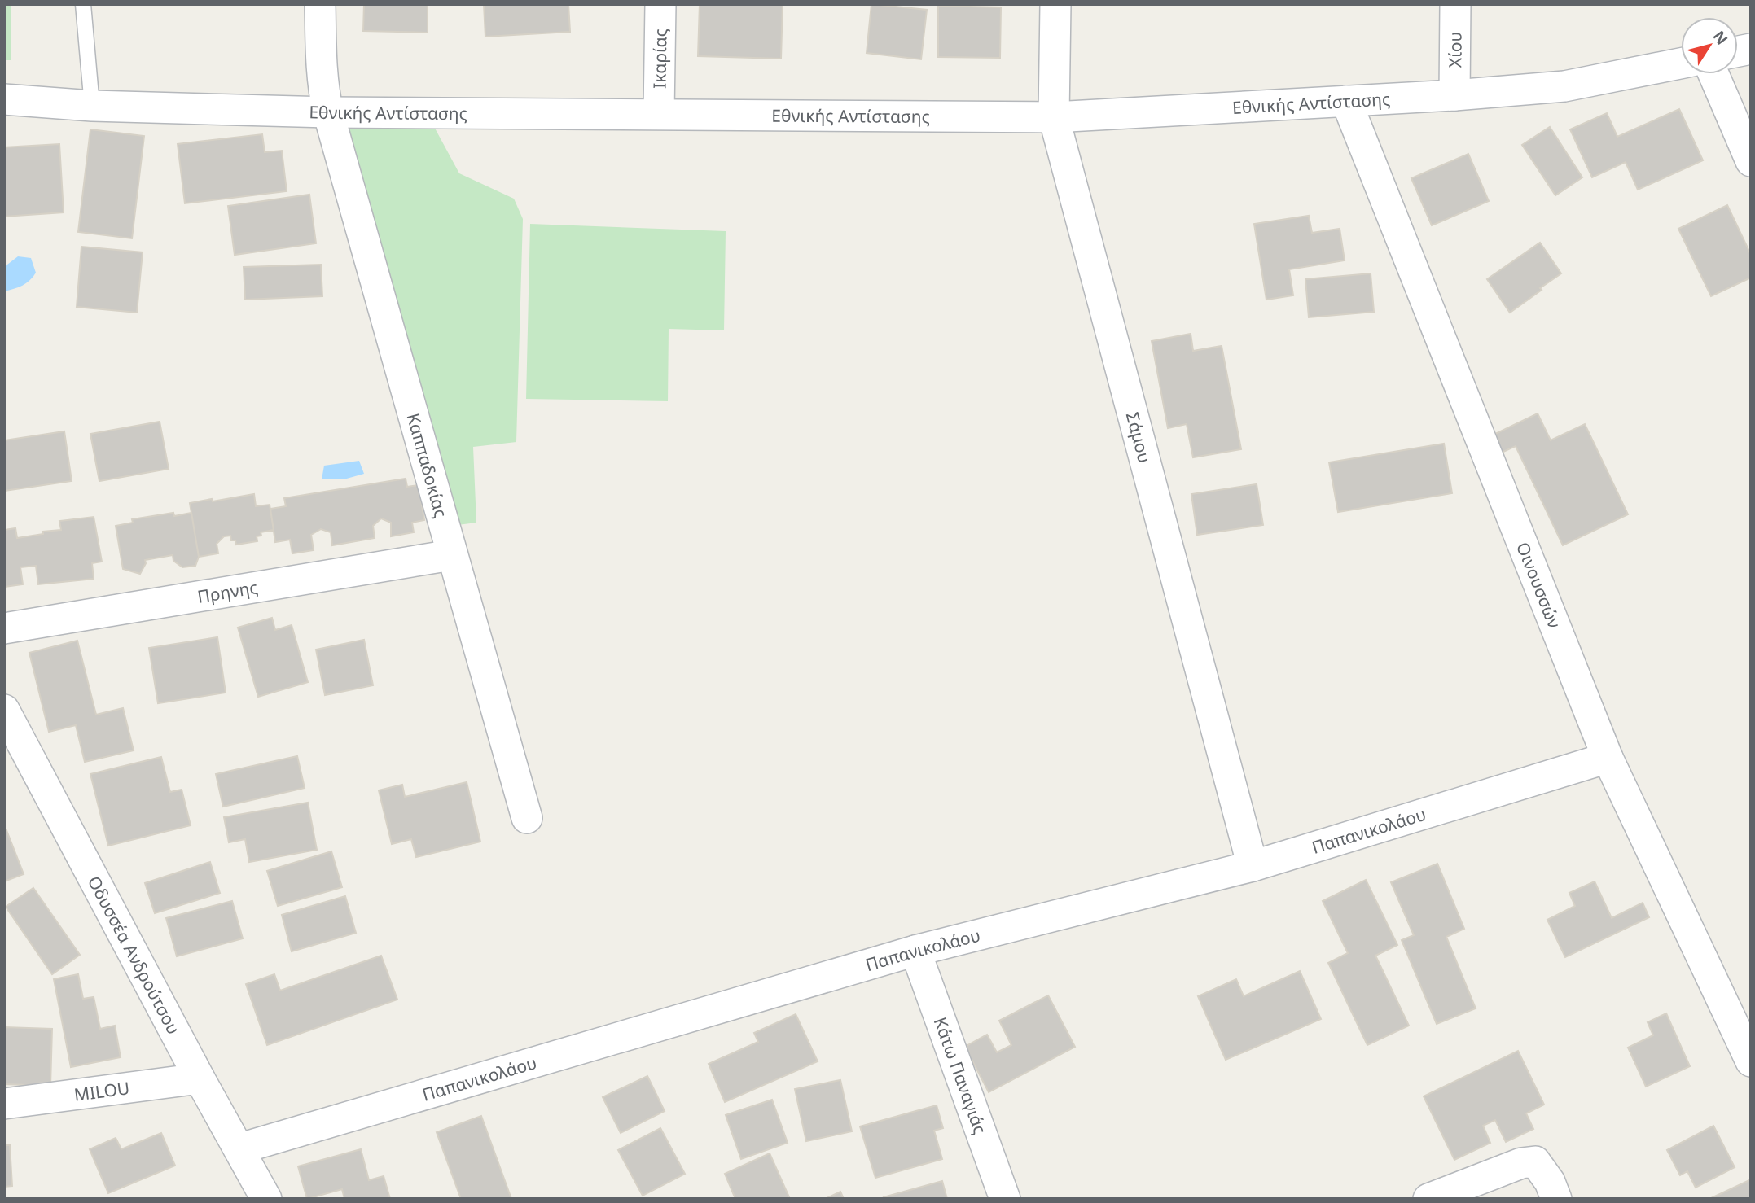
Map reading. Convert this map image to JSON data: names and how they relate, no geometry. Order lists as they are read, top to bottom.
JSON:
{
  "streets": {
    "street": [
      "Χίου",
      "Ικαρίας",
      "Εθνικής Αντίστασης",
      "Σάμου",
      "Καππαδοκίας",
      "Οινουσσών",
      "Πρηνης",
      "Παπανικολάου",
      "Οδυσσέα Ανδρούτσου",
      "Κάτω Παναγιάς",
      "MILOU"
    ]
  },
  "crossings": [
    ["Χίου", "Εθνικής Αντίστασης"],
    ["Ικαρίας", "Εθνικής Αντίστασης"],
    ["Εθνικής Αντίστασης", "Σάμου"],
    ["Εθνικής Αντίστασης", "Καππαδοκίας"],
    ["Εθνικής Αντίστασης", "Οινουσσών"],
    ["Σάμου", "Παπανικολάου"],
    ["Καππαδοκίας", "Πρηνης"],
    ["Οινουσσών", "Παπανικολάου"],
    ["Παπανικολάου", "Οδυσσέα Ανδρούτσου"],
    ["Παπανικολάου", "Κάτω Παναγιάς"],
    ["Οδυσσέα Ανδρούτσου", "MILOU"]
  ],
  "north": "top right"
}
